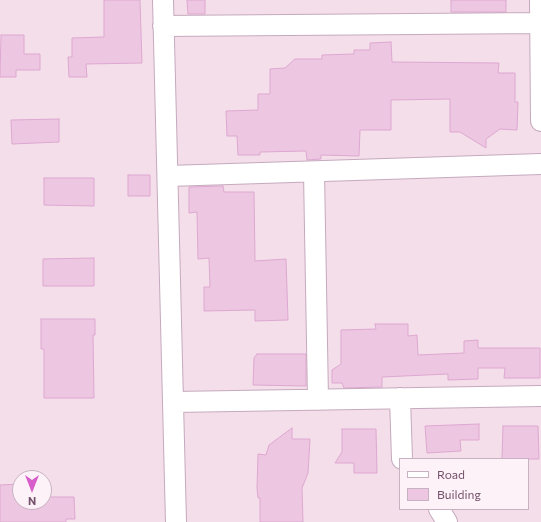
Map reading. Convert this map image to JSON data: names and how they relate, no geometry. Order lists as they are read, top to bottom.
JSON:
{
  "legend": ["Road", "Building"],
  "north": "bottom"
}
